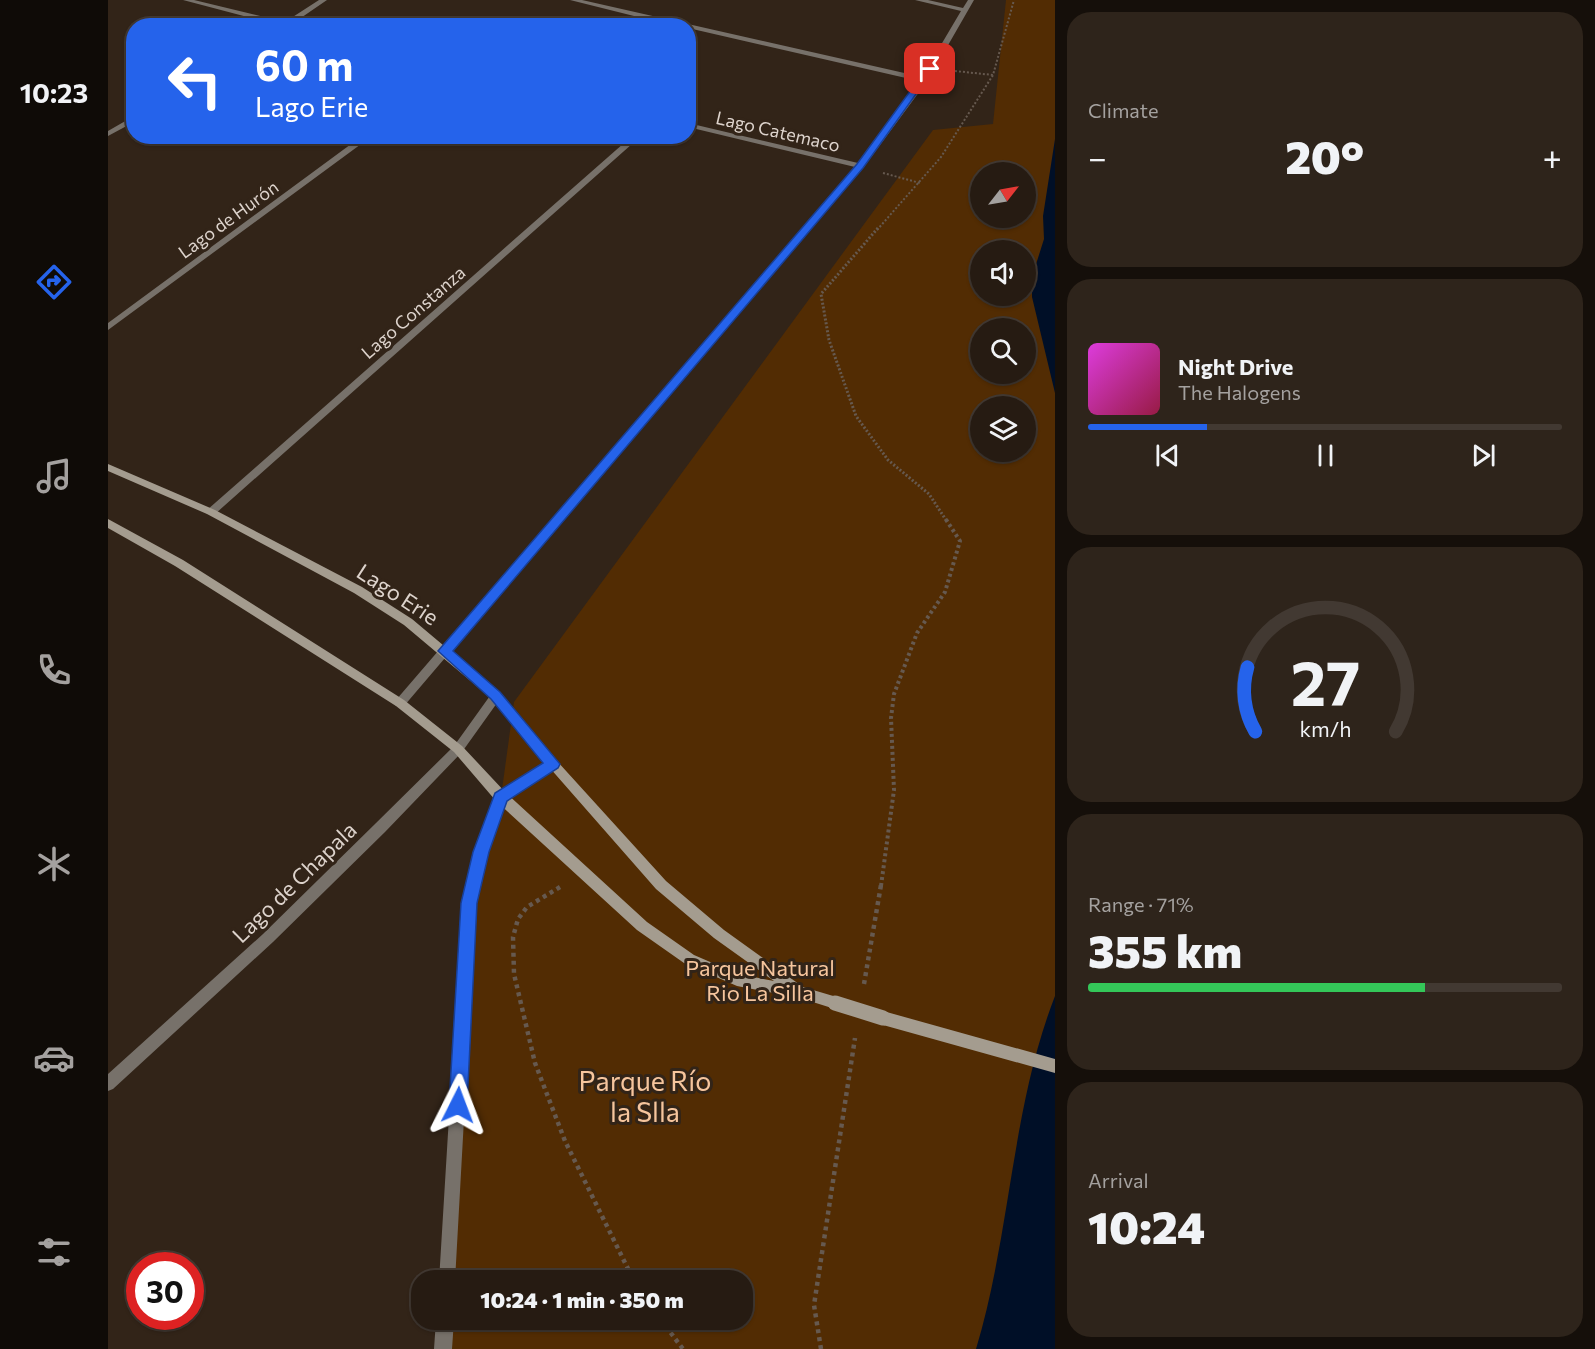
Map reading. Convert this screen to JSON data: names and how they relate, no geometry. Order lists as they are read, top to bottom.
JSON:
{
  "streets": {
    "street": [
      "Lago Catemaco",
      "Lago de Hurón",
      "Lago Constanza",
      "Lago Erie",
      "Lago de Chapala"
    ]
  },
  "crossings": [
    ["Lago Constanza", "Lago Erie"],
    ["Lago Erie", "Lago de Chapala"]
  ],
  "parks": ["Parque Natural Rio La Silla", "Parque Río la Slla"],
  "north": "top right",
  "page": {
    "tabs": "10:23",
    "tile": [
      "Climate",
      ["Range · 71%", "355 km"],
      ["Arrival", "10:24"]
    ],
    "turn": ["60 m", "Lago Erie"],
    "heat": ["−", "20°", "+"],
    "song": ["Night Drive", "The Halogens"],
    "limit": "30",
    "trip": "10:24 · 1 min · 350 m",
    "gauge": ["27", "km/h"]
  }
}
